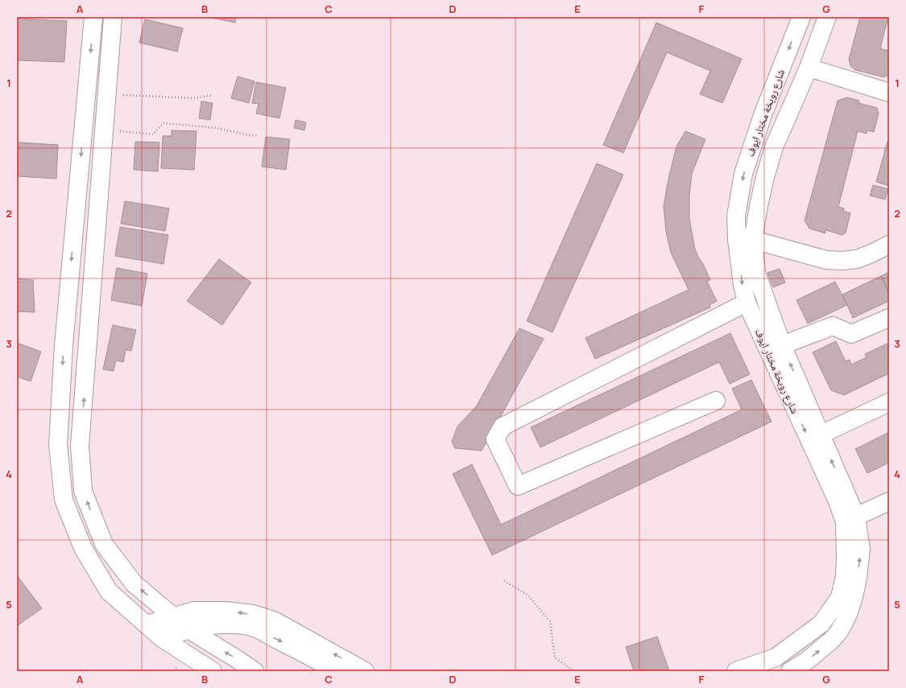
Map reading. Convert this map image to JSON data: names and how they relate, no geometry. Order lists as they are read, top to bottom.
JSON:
{
  "streets": {
    "street": ["شارع روبخة مختار ايوف"]
  },
  "grid": {
    "columns": [
      "A",
      "B",
      "C",
      "D",
      "E",
      "F",
      "G"
    ],
    "rows": [
      "1",
      "2",
      "3",
      "4",
      "5"
    ]
  }
}
